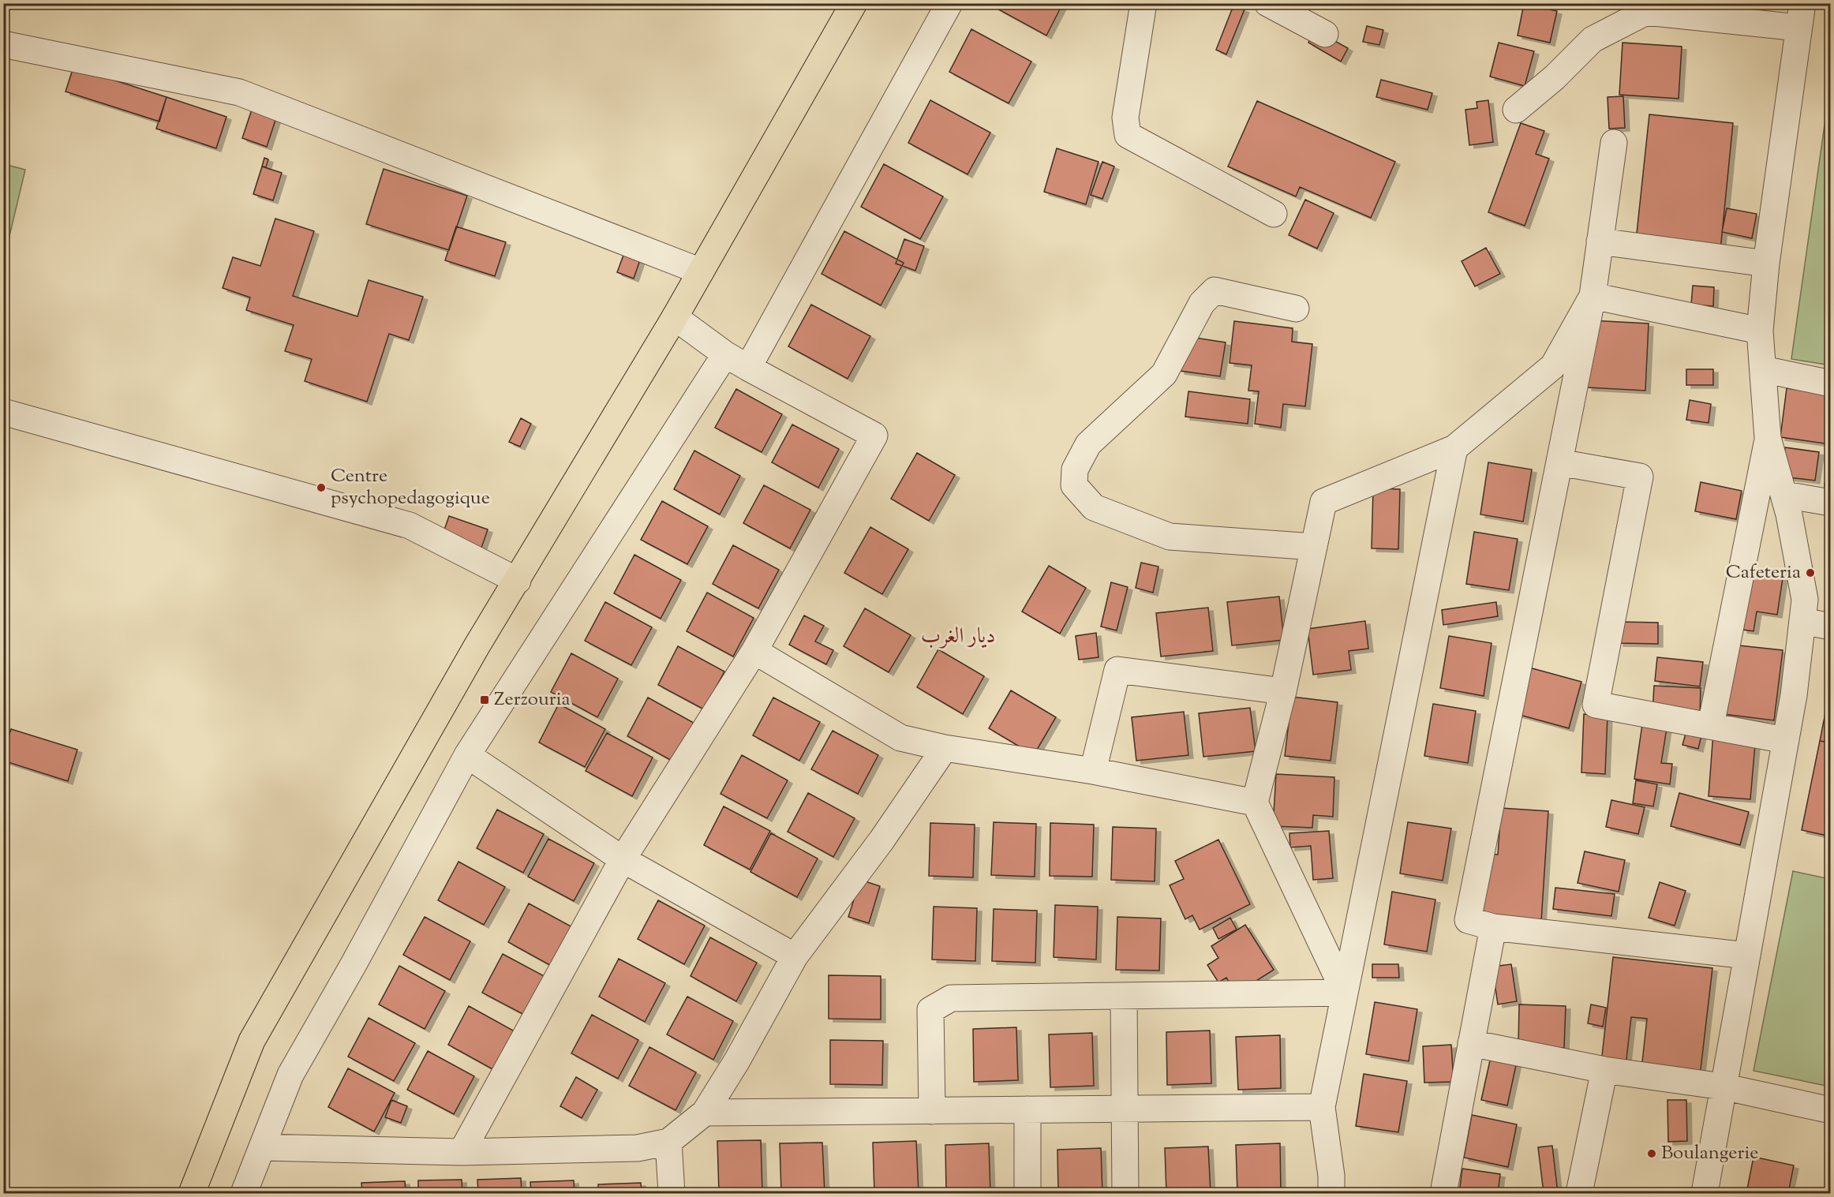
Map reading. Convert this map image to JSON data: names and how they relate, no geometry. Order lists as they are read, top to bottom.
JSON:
{
  "districts": ["ديار الغرب"],
  "places": {
    "other": ["Centre psychopedagogique", "Cafeteria", "Boulangerie"],
    "transit": ["Zerzouria"]
  }
}
